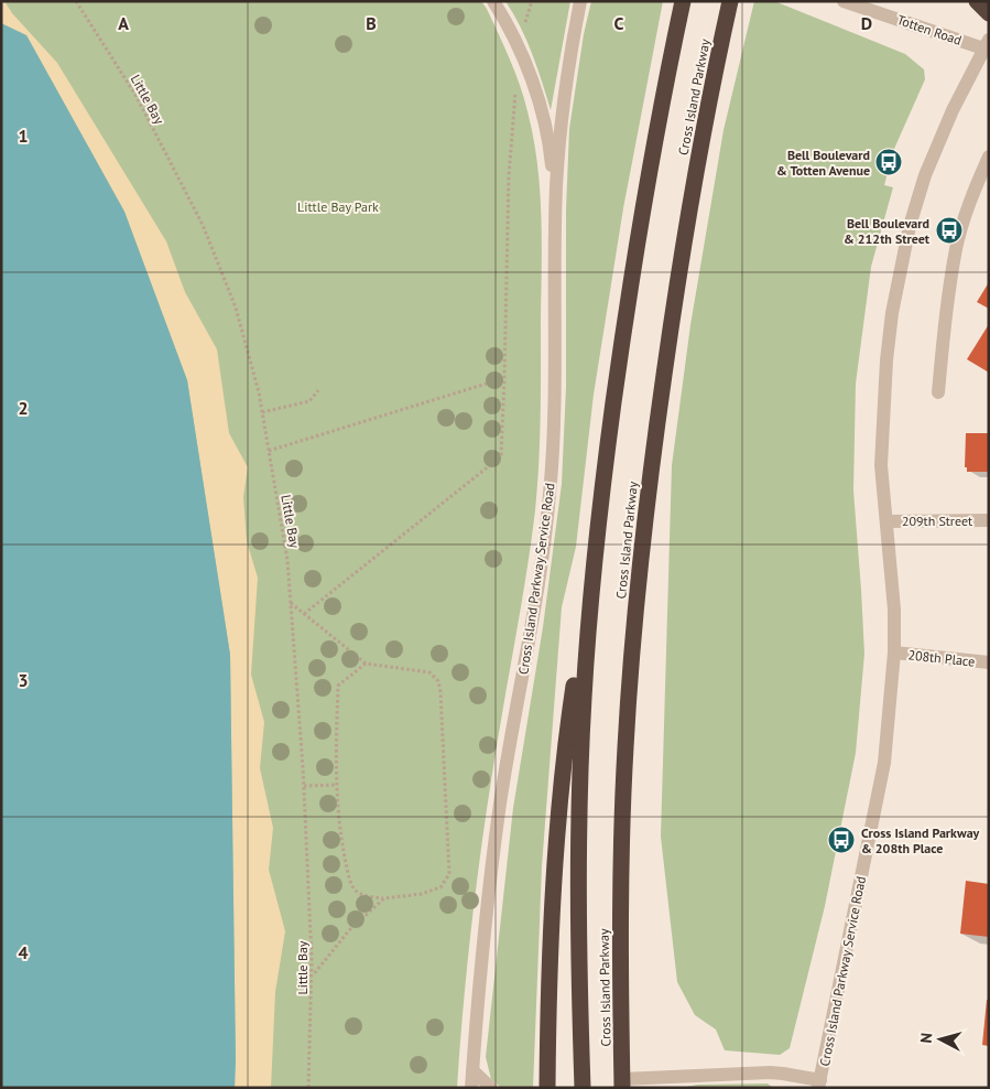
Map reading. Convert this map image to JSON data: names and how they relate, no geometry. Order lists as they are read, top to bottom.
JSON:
{
  "streets": {
    "highway": ["Cross Island Parkway"],
    "street": [
      "Totten Road",
      "209th Street",
      "Cross Island Parkway Service Road",
      "208th Place"
    ],
    "path": ["Little Bay"]
  },
  "crossings": [
    ["Totten Road", "Cross Island Parkway Service Road"],
    ["209th Street", "Cross Island Parkway Service Road"],
    ["Cross Island Parkway Service Road", "208th Place"]
  ],
  "parks": ["Little Bay Park"],
  "places": {
    "bus stop": ["Bell Boulevard & Totten Avenue", "Bell Boulevard & 212th Street", "Cross Island Parkway & 208th Place"]
  },
  "north": "left",
  "grid": {
    "columns": [
      "A",
      "B",
      "C",
      "D"
    ],
    "rows": [
      "1",
      "2",
      "3",
      "4"
    ]
  }
}
